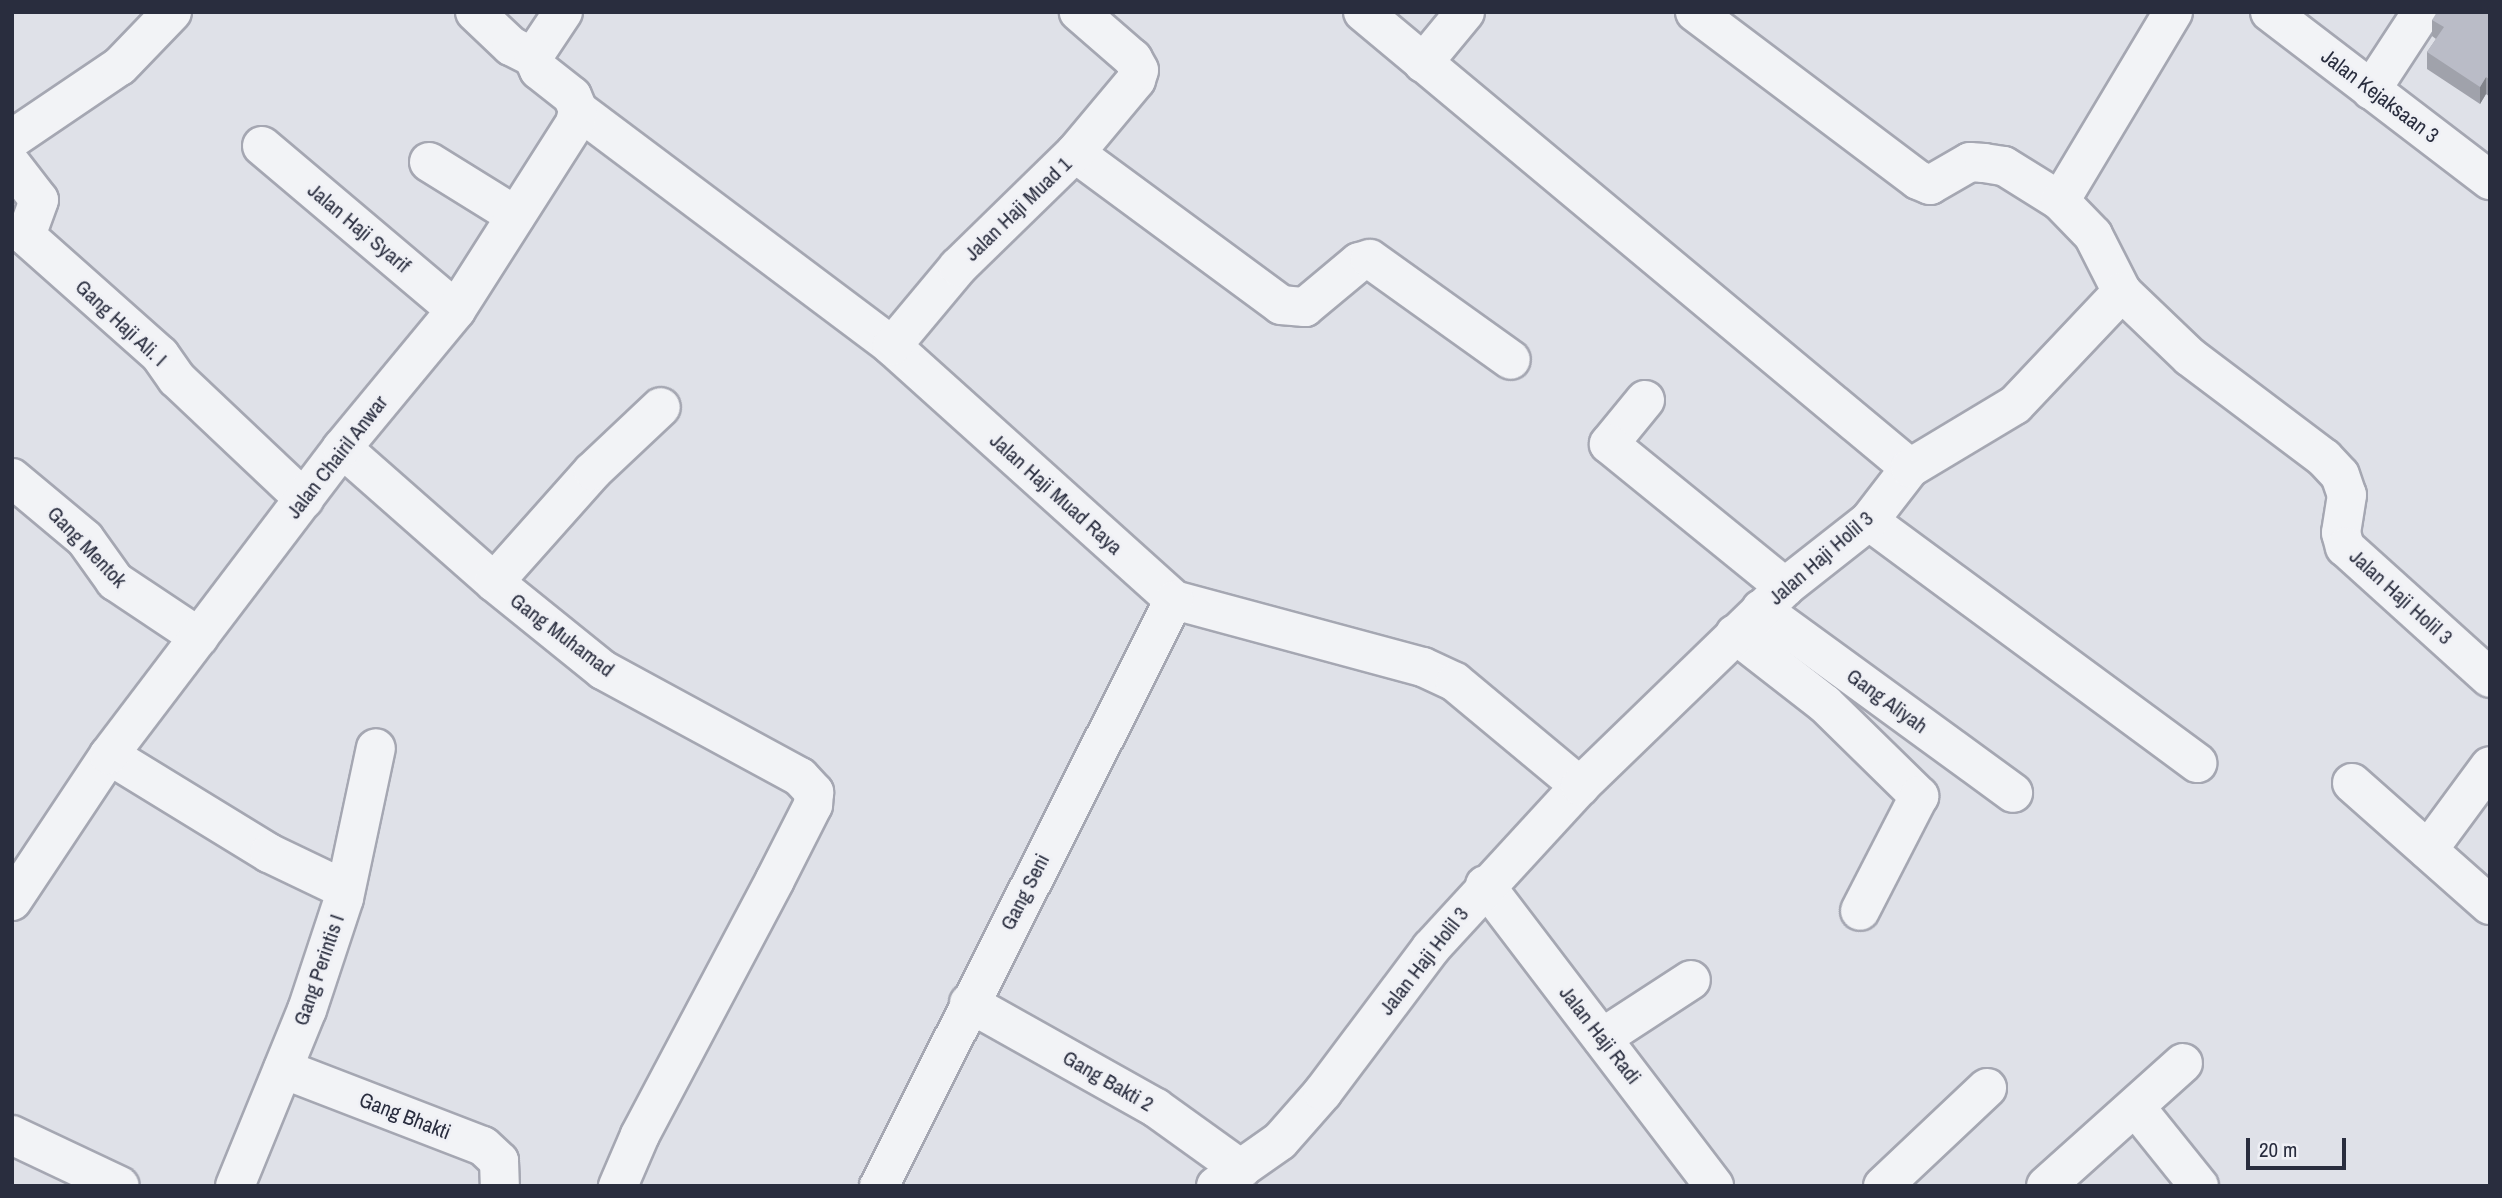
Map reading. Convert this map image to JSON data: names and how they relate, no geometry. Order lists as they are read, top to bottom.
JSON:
{
  "streets": {
    "street": [
      "Jalan Kejaksaan 3",
      "Jalan Haji Muad 1",
      "Jalan Haji Syarif",
      "Gang Haji Ali. I",
      "Jalan Chairil Anwar",
      "Jalan Haji Muad Raya",
      "Gang Mentok",
      "Jalan Haji Holil 3",
      "Gang Muhamad",
      "Gang Aliyah",
      "Gang Seni",
      "Gang Perintis I",
      "Jalan Haji Radi",
      "Gang Bakti 2",
      "Gang Bhakti"
    ]
  },
  "crossings": [
    ["Jalan Haji Muad 1", "Jalan Haji Muad Raya"],
    ["Jalan Haji Syarif", "Jalan Chairil Anwar"],
    ["Gang Haji Ali. I", "Jalan Chairil Anwar"],
    ["Jalan Chairil Anwar", "Jalan Haji Muad Raya"],
    ["Jalan Chairil Anwar", "Gang Mentok"],
    ["Jalan Chairil Anwar", "Gang Muhamad"],
    ["Jalan Chairil Anwar", "Gang Perintis I"],
    ["Jalan Haji Muad Raya", "Jalan Haji Holil 3"],
    ["Jalan Haji Muad Raya", "Gang Seni"],
    ["Jalan Haji Holil 3", "Gang Aliyah"],
    ["Jalan Haji Holil 3", "Jalan Haji Radi"],
    ["Jalan Haji Holil 3", "Gang Bakti 2"],
    ["Gang Seni", "Gang Bakti 2"],
    ["Gang Perintis I", "Gang Bhakti"]
  ],
  "scale_bar": "20 m"
}
